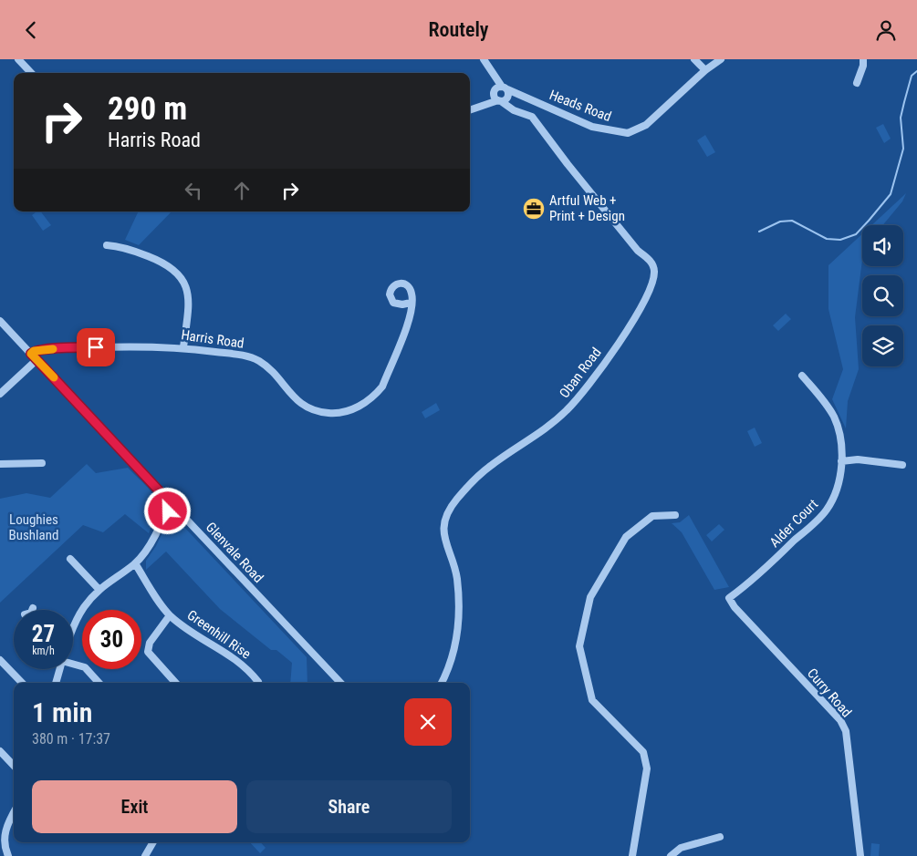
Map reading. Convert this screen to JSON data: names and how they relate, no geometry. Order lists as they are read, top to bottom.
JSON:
{
  "streets": {
    "street": [
      "Heads Road",
      "Harris Road",
      "Oban Road",
      "Alder Court",
      "Glenvale Road",
      "Greenhill Rise",
      "Curry Road"
    ]
  },
  "crossings": [
    ["Heads Road", "Oban Road"],
    ["Alder Court", "Curry Road"]
  ],
  "parks": ["Loughies Bushland"],
  "places": {
    "office": ["Artful Web + Print + Design"]
  },
  "page": {
    "header": "Routely",
    "turn": ["290 m", "Harris Road"],
    "speed": "27 km/h",
    "limit": "30",
    "heading": ["1 min", "380 m · 17:37"],
    "buttons": ["Exit", "Share"]
  }
}
